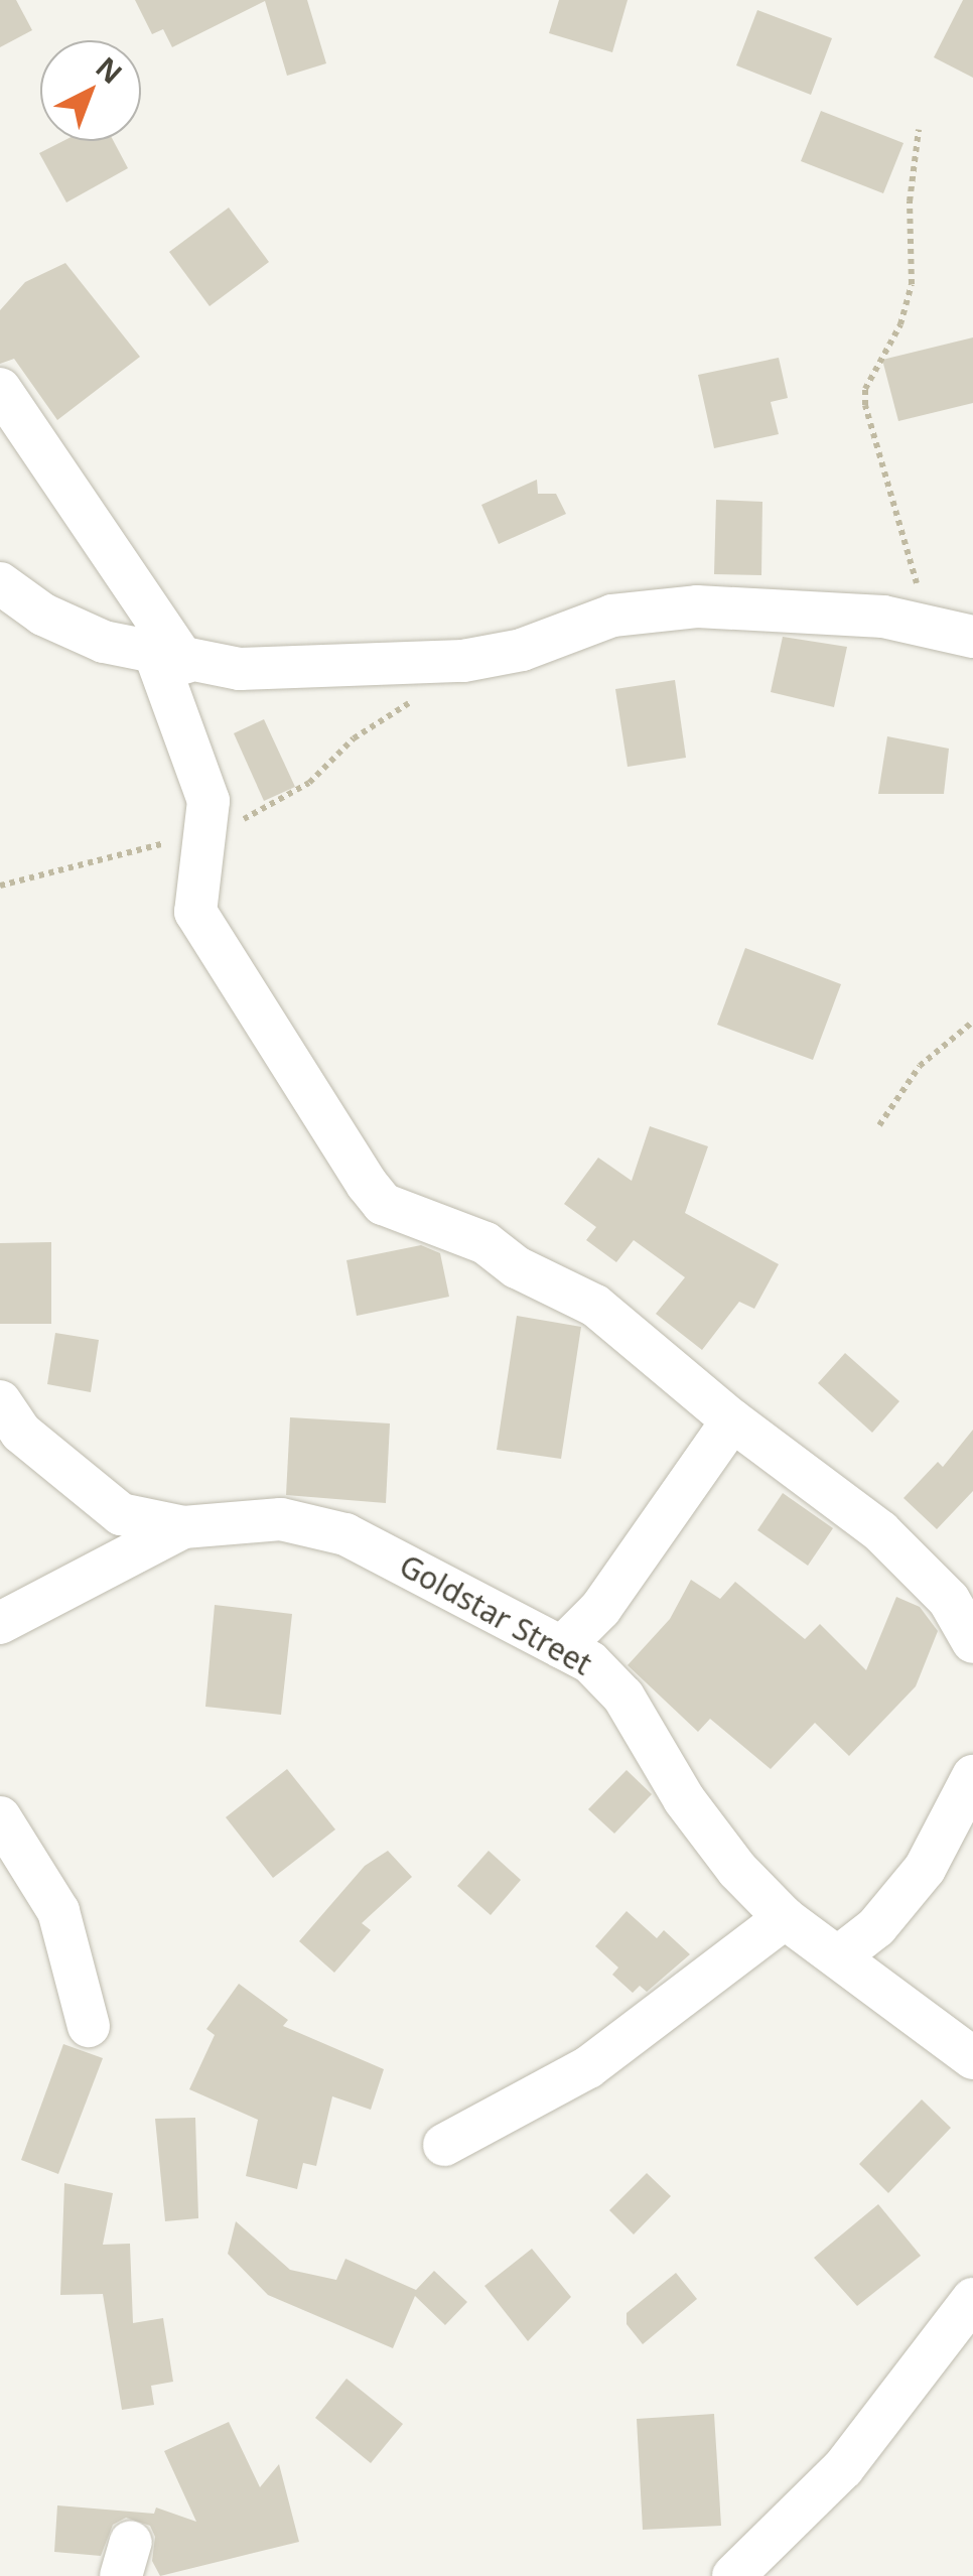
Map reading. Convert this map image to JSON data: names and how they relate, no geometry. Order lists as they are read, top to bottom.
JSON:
{
  "streets": {
    "street": ["Goldstar Street"]
  },
  "north": "top right"
}
